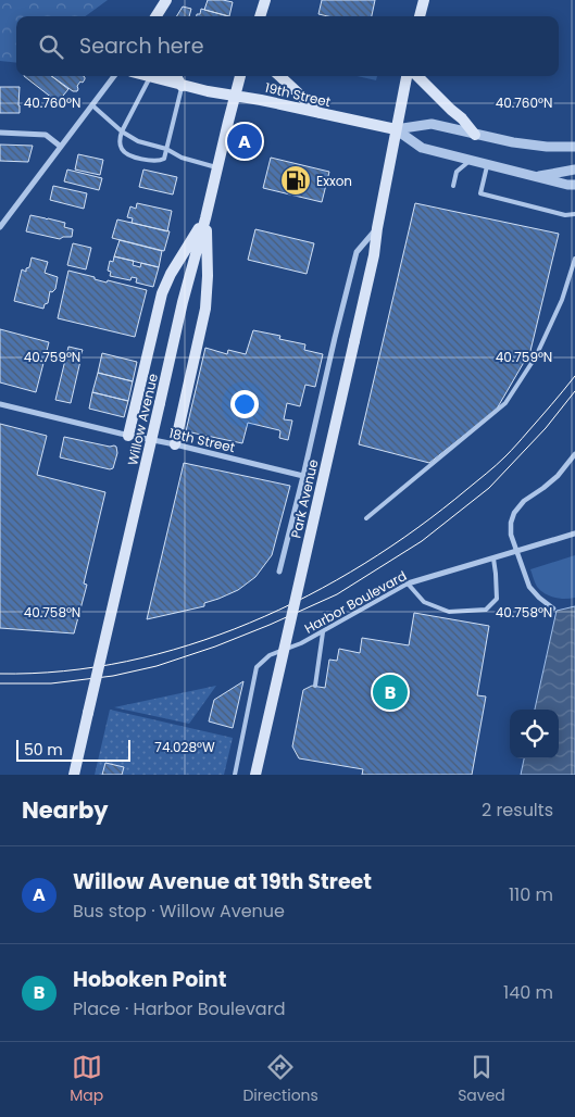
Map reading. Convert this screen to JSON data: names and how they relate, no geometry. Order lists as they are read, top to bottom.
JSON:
{
  "streets": {
    "main road": ["19th Street", "Willow Avenue", "Park Avenue"],
    "street": ["18th Street", "Harbor Boulevard"]
  },
  "crossings": [
    ["19th Street", "Willow Avenue"],
    ["19th Street", "Park Avenue"],
    ["18th Street", "Park Avenue"]
  ],
  "places": {
    "fuel station": ["Exxon"]
  },
  "scale_bar": "50 m",
  "page": {
    "search": "Search here",
    "pins": ["A", "B"],
    "scale": "50 m",
    "heading": ["Nearby", "2 results"],
    "list": [
      {
        "mark": "A",
        "name": "Willow Avenue at 19th Street",
        "note": "Bus stop · Willow Avenue",
        "value": "110 m"
      },
      {
        "mark": "B",
        "name": "Hoboken Point",
        "note": "Place · Harbor Boulevard",
        "value": "140 m"
      }
    ],
    "nav": ["Map", "Directions", "Saved"]
  },
  "coordinates": [
    "40.760°N",
    "40.759°N",
    "40.758°N",
    "74.028°W"
  ]
}
